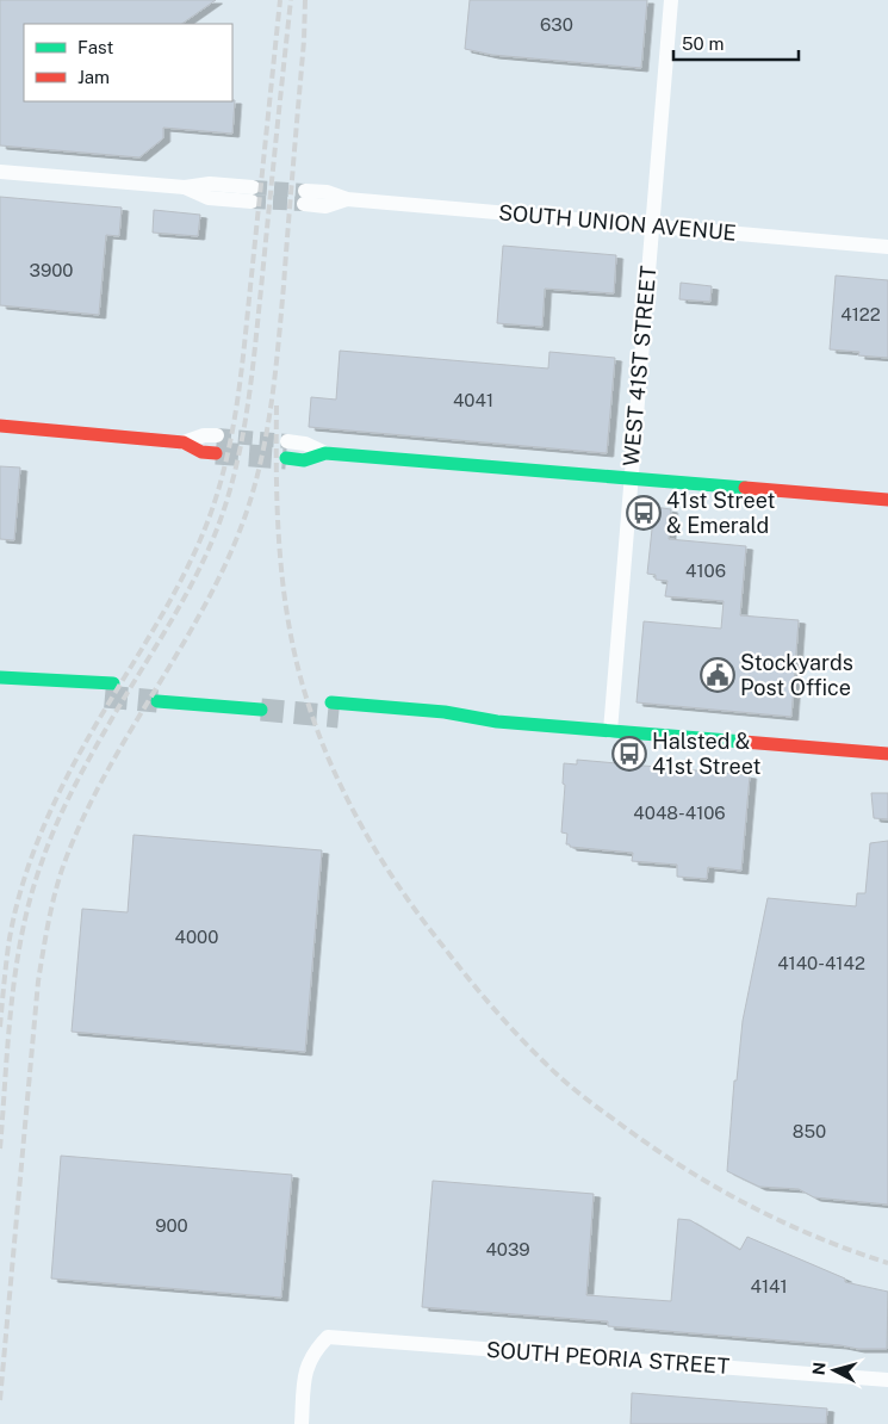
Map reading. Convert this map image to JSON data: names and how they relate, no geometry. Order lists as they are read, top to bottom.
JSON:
{
  "streets": {
    "street": ["SOUTH UNION AVENUE", "WEST 41ST STREET", "SOUTH PEORIA STREET"]
  },
  "crossings": [
    ["SOUTH UNION AVENUE", "WEST 41ST STREET"]
  ],
  "places": {
    "bus stop": ["41st Street & Emerald", "Halsted & 41st Street"],
    "public building": ["Stockyards Post Office"]
  },
  "house_numbers": [
    "630",
    "3900",
    "4122",
    "4041",
    "4106",
    "4048-4106",
    "4000",
    "4140-4142",
    "850",
    "900",
    "4039",
    "4141"
  ],
  "legend": ["Fast", "Jam"],
  "scale_bar": "50 m",
  "north": "left"
}
